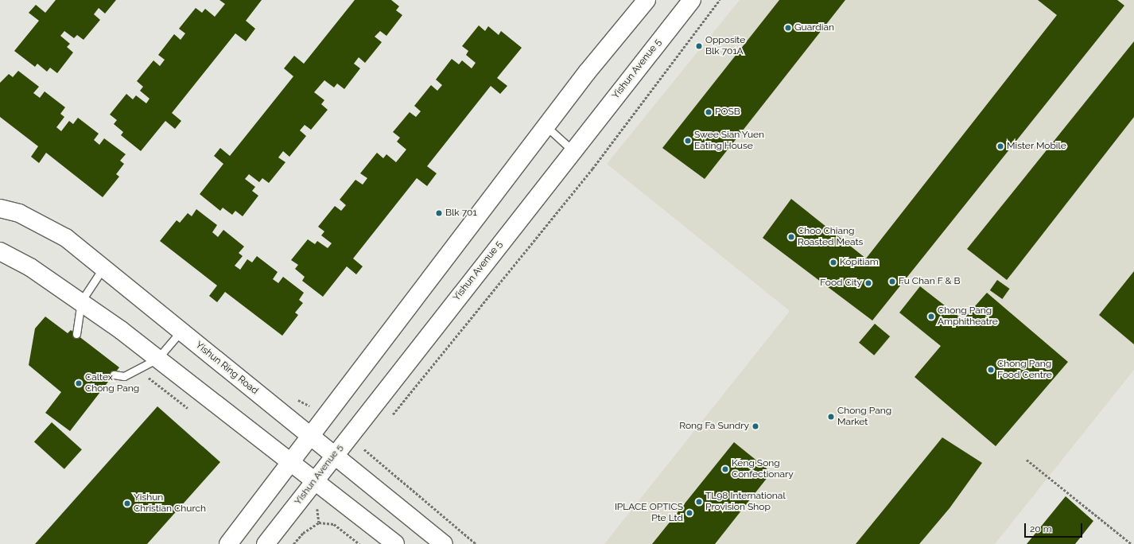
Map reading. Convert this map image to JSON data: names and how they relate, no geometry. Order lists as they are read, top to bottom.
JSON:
{
  "streets": {
    "main road": ["Yishun Avenue 5", "Yishun Ring Road"]
  },
  "crossings": [
    ["Yishun Avenue 5", "Yishun Ring Road"]
  ],
  "places": [
    "Guardian",
    "Opposite Blk 701A",
    "POSB",
    "Swee Sian Yuen Eating House",
    "Mister Mobile",
    "Blk 701",
    "Choo Chiang Roasted Meats",
    "Kopitiam",
    "Fu Chan F & B",
    "Food City",
    "Chong Pang Amphitheatre",
    "Chong Pang Food Centre",
    "Caltex Chong Pang",
    "Chong Pang Market",
    "Rong Fa Sundry",
    "Keng Song Confectionary",
    "TL98 International Provision Shop",
    "Yishun Christian Church",
    "IPLACE OPTICS Pte Ltd"
  ],
  "scale_bar": "20 m"
}
